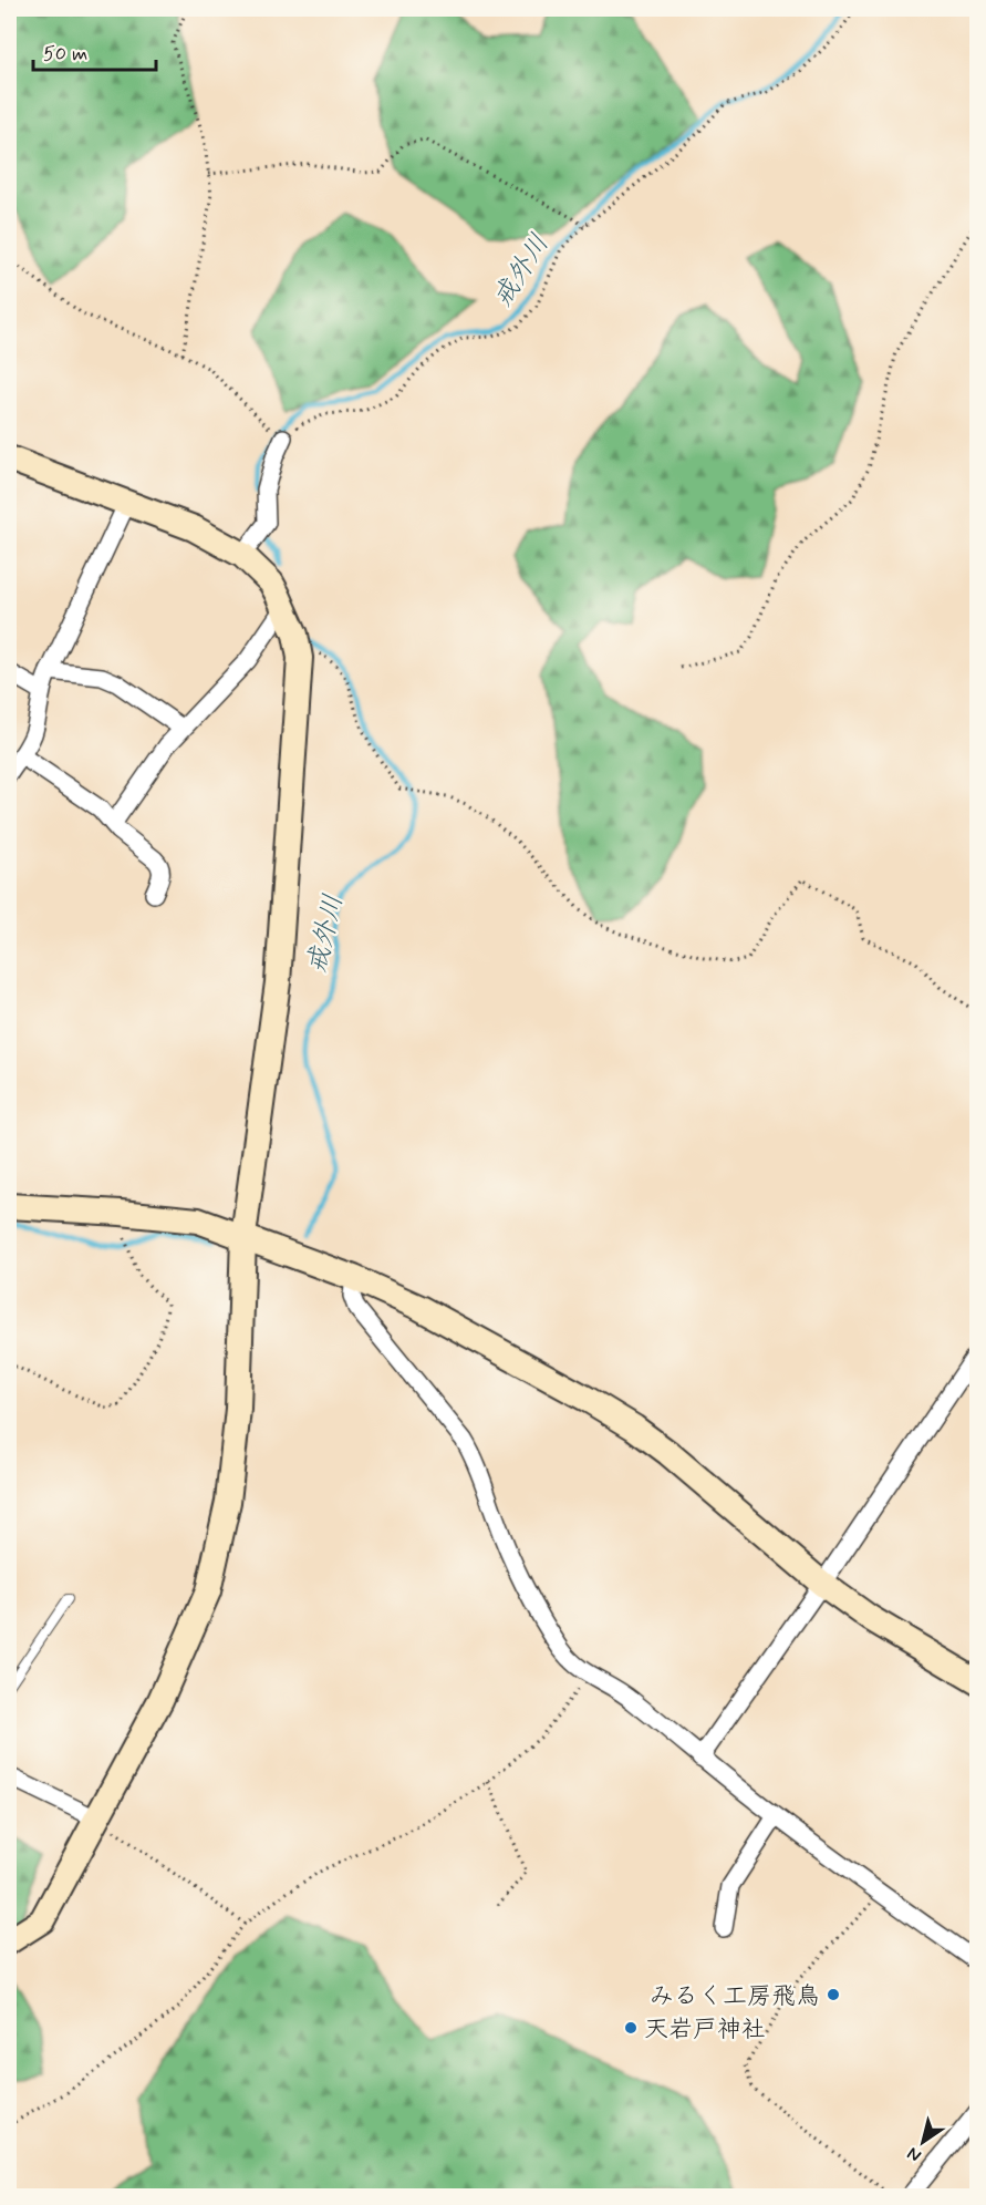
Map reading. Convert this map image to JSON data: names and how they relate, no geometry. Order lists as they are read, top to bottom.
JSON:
{
  "water": ["戒外川"],
  "places": ["みるく工房飛鳥", "天岩戸神社"],
  "scale_bar": "50 m",
  "north": "bottom left"
}
